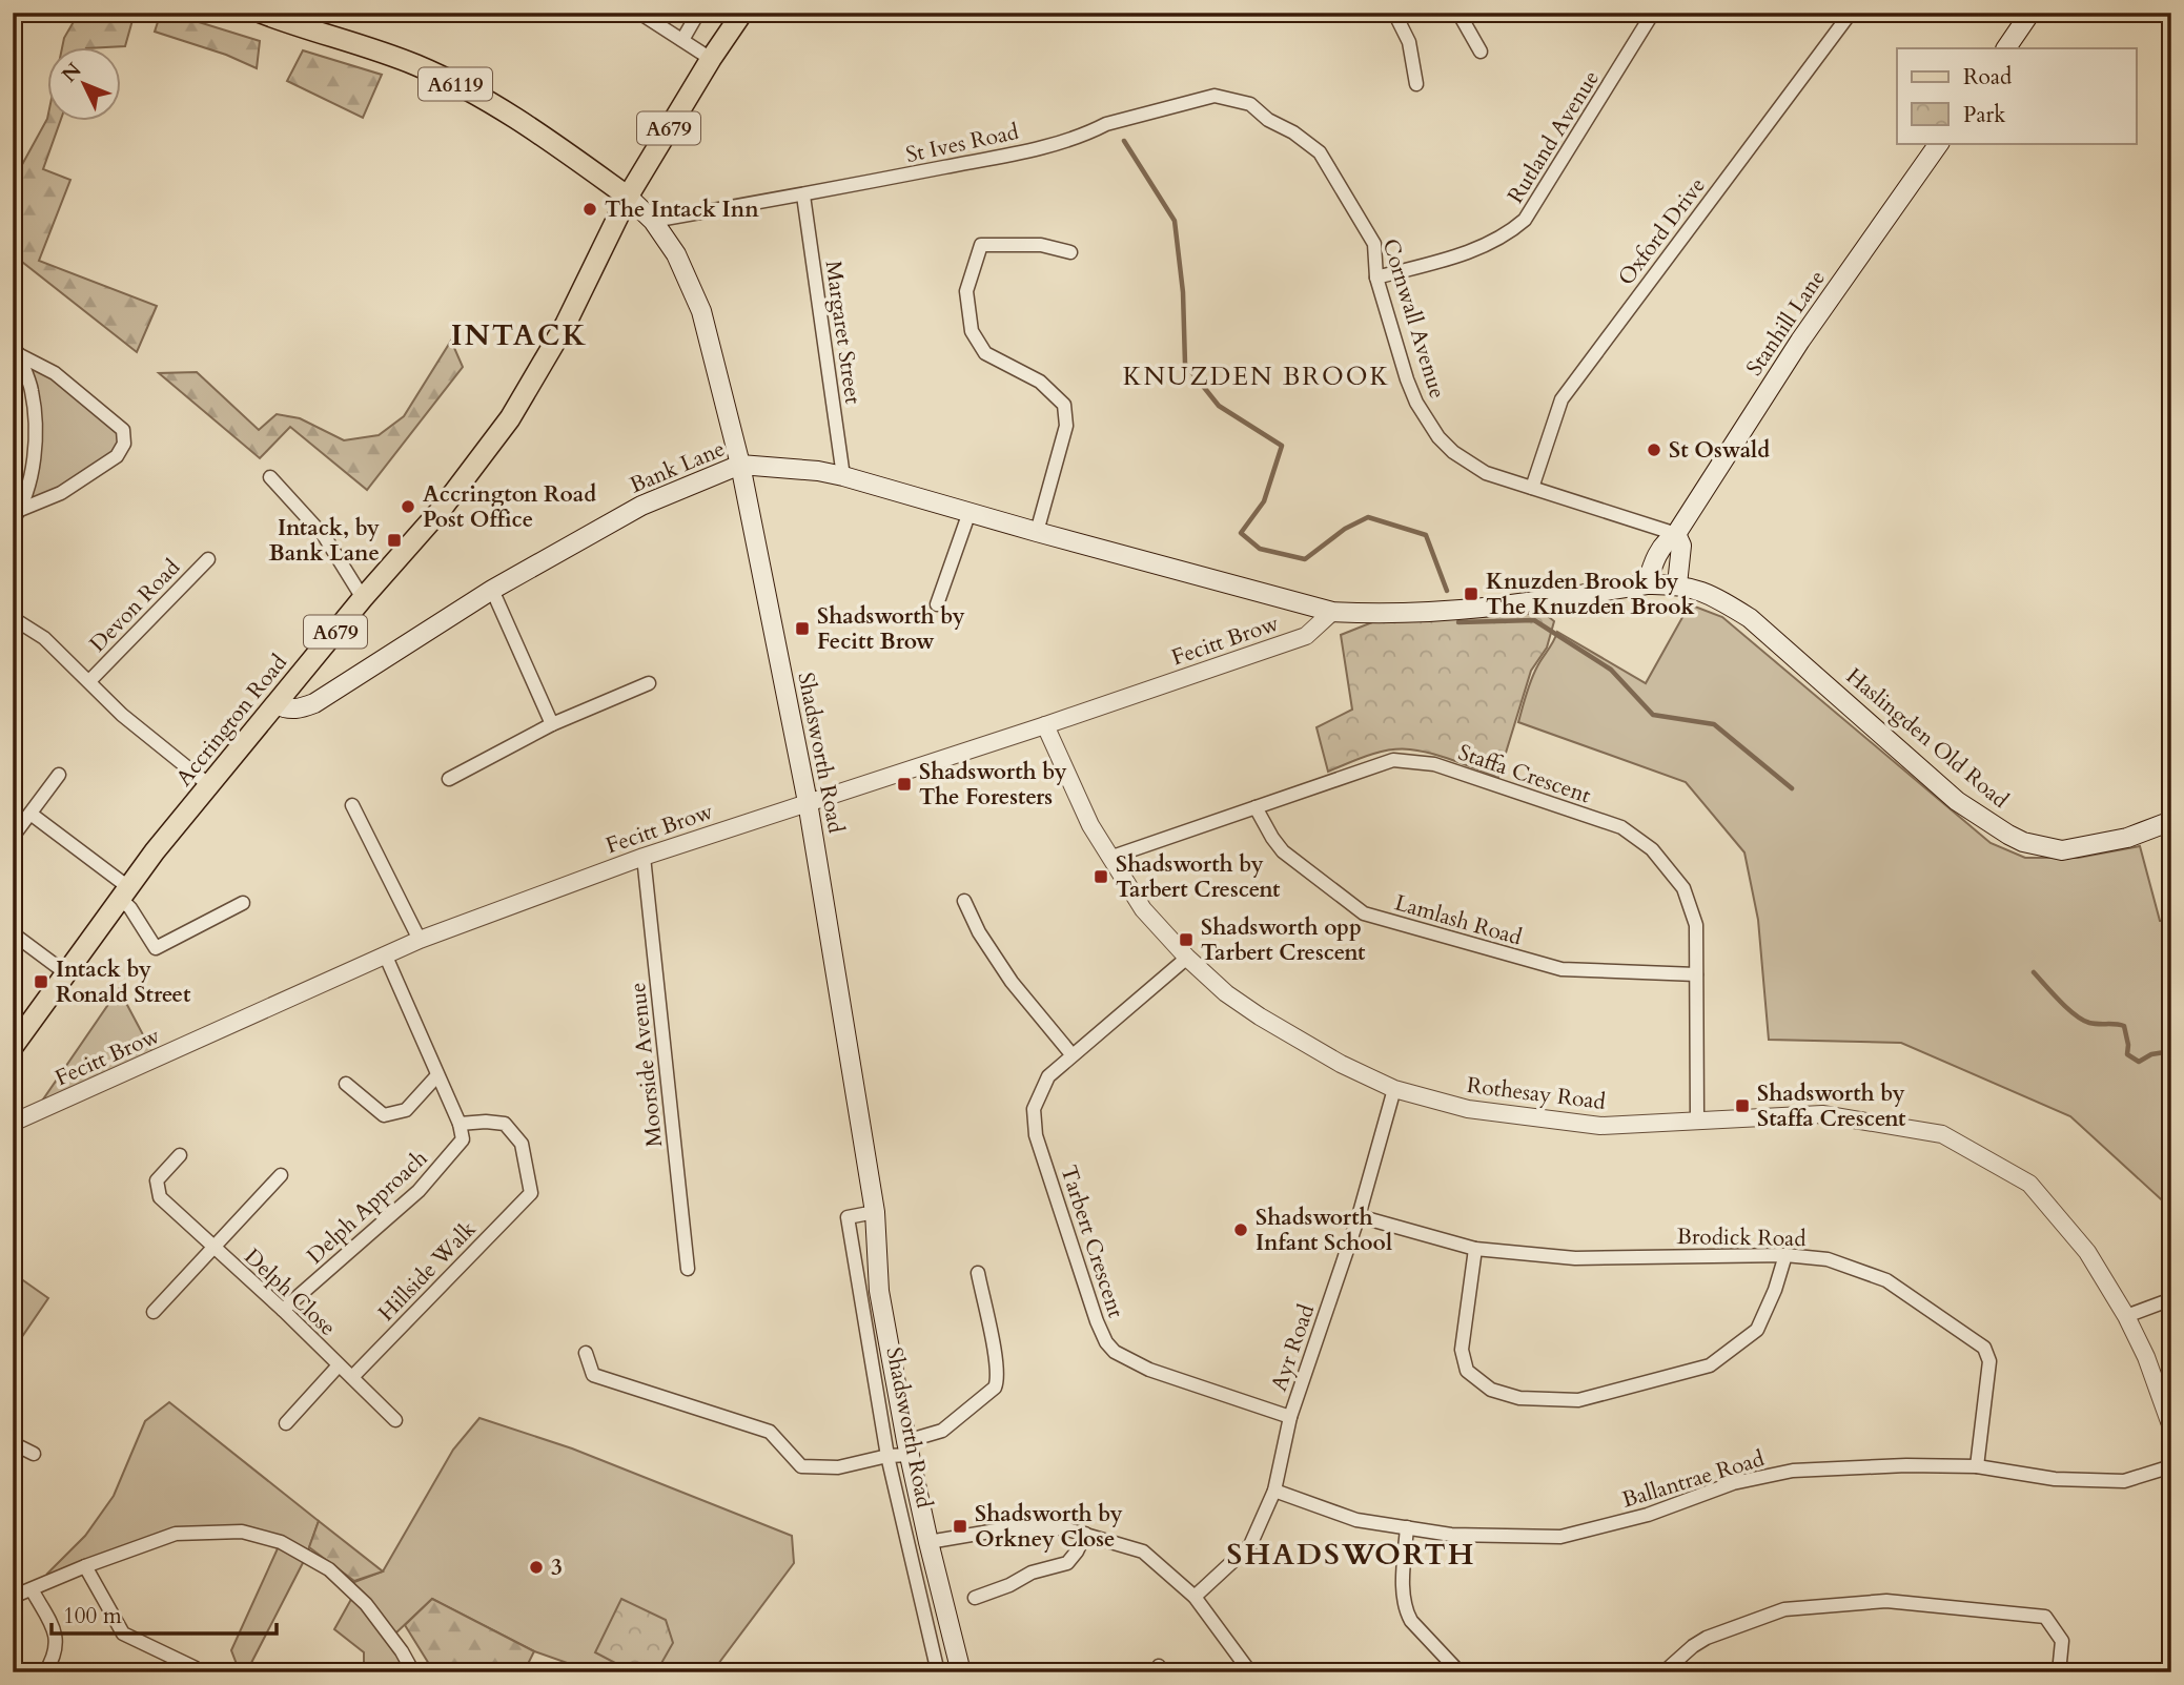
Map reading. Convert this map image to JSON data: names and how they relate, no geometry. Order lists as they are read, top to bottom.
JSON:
{
  "streets": {
    "main road": [
      "A6119",
      "A679",
      "Stanhill Lane",
      "Bank Lane",
      "Accrington Road",
      "Haslingden Old Road",
      "Shadsworth Road"
    ],
    "street": [
      "Rutland Avenue",
      "St Ives Road",
      "Oxford Drive",
      "Cornwall Avenue",
      "Margaret Street",
      "Devon Road",
      "Fecitt Brow",
      "Staffa Crescent",
      "Lamlash Road",
      "Moorside Avenue",
      "Rothesay Road",
      "Delph Approach",
      "Brodick Road",
      "Tarbert Crescent",
      "Hillside Walk",
      "Delph Close",
      "Ayr Road",
      "Ballantrae Road"
    ]
  },
  "crossings": [
    ["A6119", "Accrington Road"],
    ["A6119", "Shadsworth Road"],
    ["Rutland Avenue", "Cornwall Avenue"],
    ["St Ives Road", "Cornwall Avenue"],
    ["St Ives Road", "Margaret Street"],
    ["St Ives Road", "Shadsworth Road"],
    ["Oxford Drive", "Cornwall Avenue"],
    ["Cornwall Avenue", "Stanhill Lane"],
    ["Margaret Street", "Bank Lane"],
    ["Bank Lane", "Fecitt Brow"],
    ["Bank Lane", "Accrington Road"],
    ["Bank Lane", "Shadsworth Road"],
    ["Devon Road", "Accrington Road"],
    ["Fecitt Brow", "Shadsworth Road"],
    ["Fecitt Brow", "Moorside Avenue"],
    ["Fecitt Brow", "Rothesay Road"],
    ["Accrington Road", "Shadsworth Road"],
    ["Staffa Crescent", "Lamlash Road"],
    ["Staffa Crescent", "Rothesay Road"],
    ["Rothesay Road", "Tarbert Crescent"],
    ["Rothesay Road", "Ayr Road"],
    ["Delph Approach", "Hillside Walk"],
    ["Delph Approach", "Delph Close"],
    ["Brodick Road", "Ayr Road"],
    ["Brodick Road", "Ballantrae Road"],
    ["Tarbert Crescent", "Ayr Road"],
    ["Hillside Walk", "Delph Close"],
    ["Ayr Road", "Ballantrae Road"]
  ],
  "districts": ["INTACK", "KNUZDEN BROOK", "SHADSWORTH"],
  "places": {
    "other": [
      "The Intack Inn",
      "St Oswald",
      "Accrington Road Post Office",
      "Shadsworth Infant School",
      "3"
    ],
    "transit": [
      "Intack, by Bank Lane",
      "Knuzden Brook by The Knuzden Brook",
      "Shadsworth by Fecitt Brow",
      "Shadsworth by The Foresters",
      "Shadsworth by Tarbert Crescent",
      "Shadsworth opp Tarbert Crescent",
      "Intack by Ronald Street",
      "Shadsworth by Staffa Crescent",
      "Shadsworth by Orkney Close"
    ]
  },
  "legend": ["Road", "Park"],
  "scale_bar": "100 m",
  "north": "top left"
}
